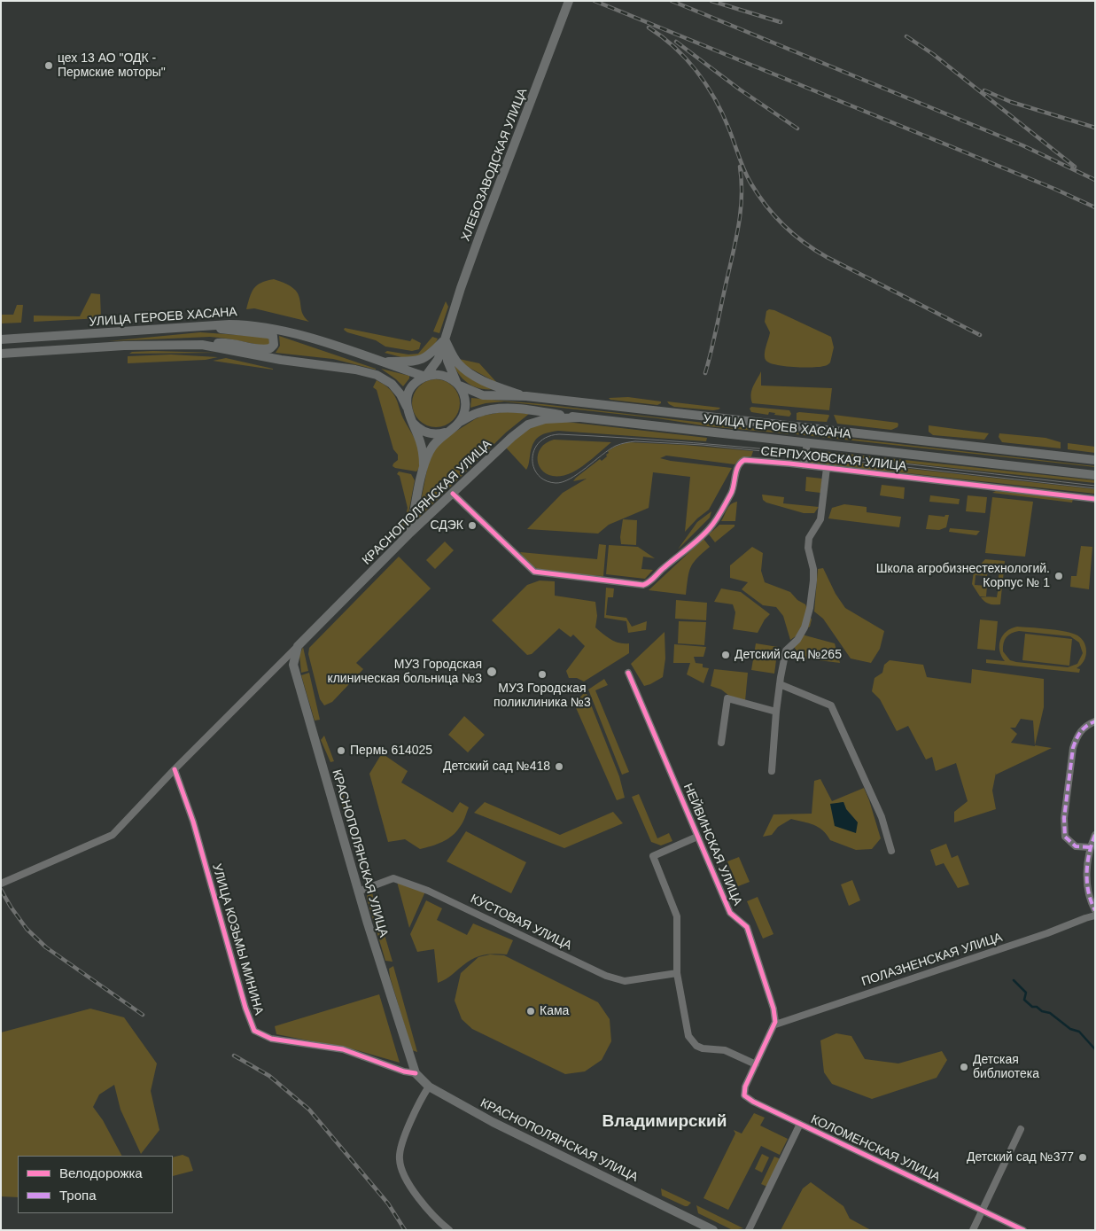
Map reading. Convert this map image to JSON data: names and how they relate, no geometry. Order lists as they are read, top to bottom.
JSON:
{
  "streets": {
    "main road": ["ХЛЕБОЗАВОДСКАЯ УЛИЦА", "УЛИЦА ГЕРОЕВ ХАСАНА", "КРАСНОПОЛЯНСКАЯ УЛИЦА"],
    "street": [
      "СЕРПУХОВСКАЯ УЛИЦА",
      "НЕЙВИНСКАЯ УЛИЦА",
      "КУСТОВАЯ УЛИЦА",
      "УЛИЦА КОЗЬМЫ МИНИНА",
      "ПОЛАЗНЕНСКАЯ УЛИЦА",
      "КОЛОМЕНСКАЯ УЛИЦА"
    ]
  },
  "crossings": [
    ["ХЛЕБОЗАВОДСКАЯ УЛИЦА", "УЛИЦА ГЕРОЕВ ХАСАНА"],
    ["УЛИЦА ГЕРОЕВ ХАСАНА", "КРАСНОПОЛЯНСКАЯ УЛИЦА"],
    ["СЕРПУХОВСКАЯ УЛИЦА", "КРАСНОПОЛЯНСКАЯ УЛИЦА"],
    ["КРАСНОПОЛЯНСКАЯ УЛИЦА", "КУСТОВАЯ УЛИЦА"],
    ["КРАСНОПОЛЯНСКАЯ УЛИЦА", "УЛИЦА КОЗЬМЫ МИНИНА"],
    ["НЕЙВИНСКАЯ УЛИЦА", "ПОЛАЗНЕНСКАЯ УЛИЦА"]
  ],
  "districts": ["Владимирский"],
  "places": [
    "цех 13 АО \"ОДК - Пермские моторы\"",
    "СДЭК",
    "Школа агробизнестехнологий. Корпус № 1",
    "Детский сад №265",
    "МУЗ Городская клиническая больница №3",
    "МУЗ Городская поликлиника №3",
    "Пермь 614025",
    "Детский сад №418",
    "Кама",
    "Детская библиотека",
    "Детский сад №377"
  ],
  "legend": ["Велодорожка", "Тропа"]
}
